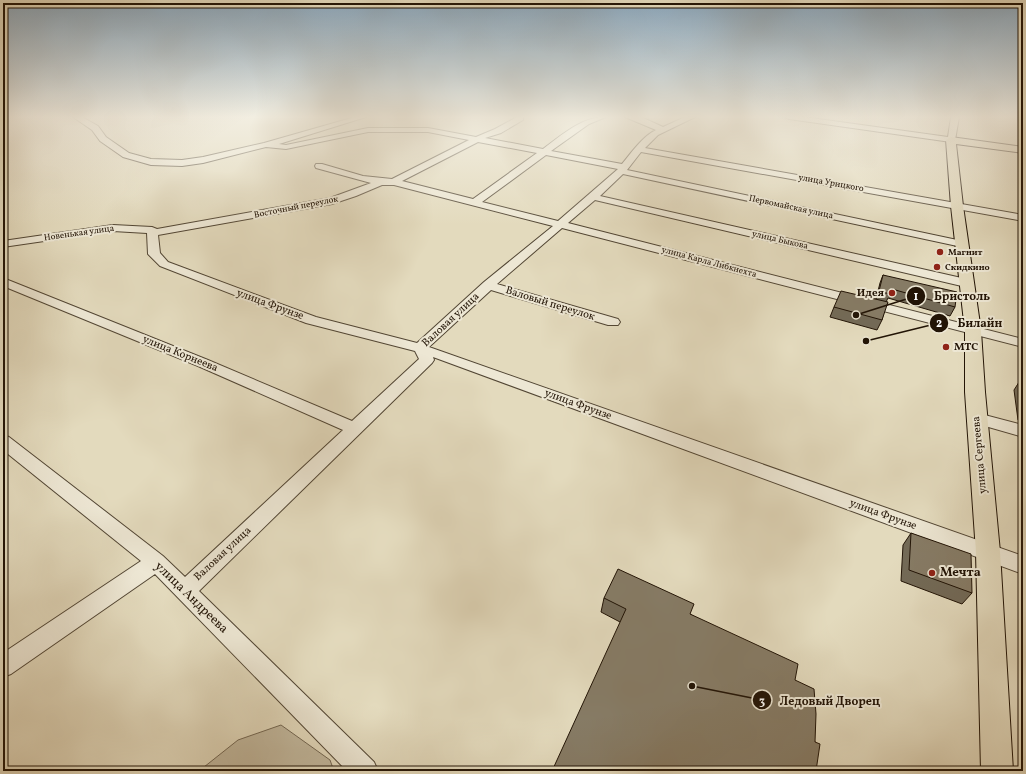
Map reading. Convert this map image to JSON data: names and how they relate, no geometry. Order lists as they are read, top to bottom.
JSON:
{
  "streets": {
    "main road": ["улица Сергеева"],
    "street": [
      "улица Урицкого",
      "Восточный переулок",
      "Первомайская улица",
      "Новенькая улица",
      "улица Быкова",
      "улица Карла Либкнехта",
      "Валовый переулок",
      "улица Фрунзе",
      "Валовая улица",
      "улица Корнеева",
      "улица Андреева"
    ]
  },
  "crossings": [
    ["улица Урицкого", "улица Сергеева"],
    ["Восточный переулок", "Новенькая улица"],
    ["Восточный переулок", "улица Карла Либкнехта"],
    ["Восточный переулок", "улица Фрунзе"],
    ["Первомайская улица", "Валовая улица"],
    ["Первомайская улица", "улица Сергеева"],
    ["Новенькая улица", "улица Фрунзе"],
    ["улица Быкова", "Валовая улица"],
    ["улица Быкова", "улица Сергеева"],
    ["улица Карла Либкнехта", "Валовая улица"],
    ["улица Карла Либкнехта", "улица Сергеева"],
    ["Валовый переулок", "Валовая улица"],
    ["улица Фрунзе", "Валовая улица"],
    ["улица Фрунзе", "улица Сергеева"],
    ["Валовая улица", "улица Корнеева"],
    ["Валовая улица", "улица Андреева"]
  ],
  "places": [
    "Магнит",
    "Скидкино",
    "Идея",
    "Бристоль",
    "Билайн",
    "МТС",
    "Мечта",
    "Ледовый Дворец"
  ]
}
